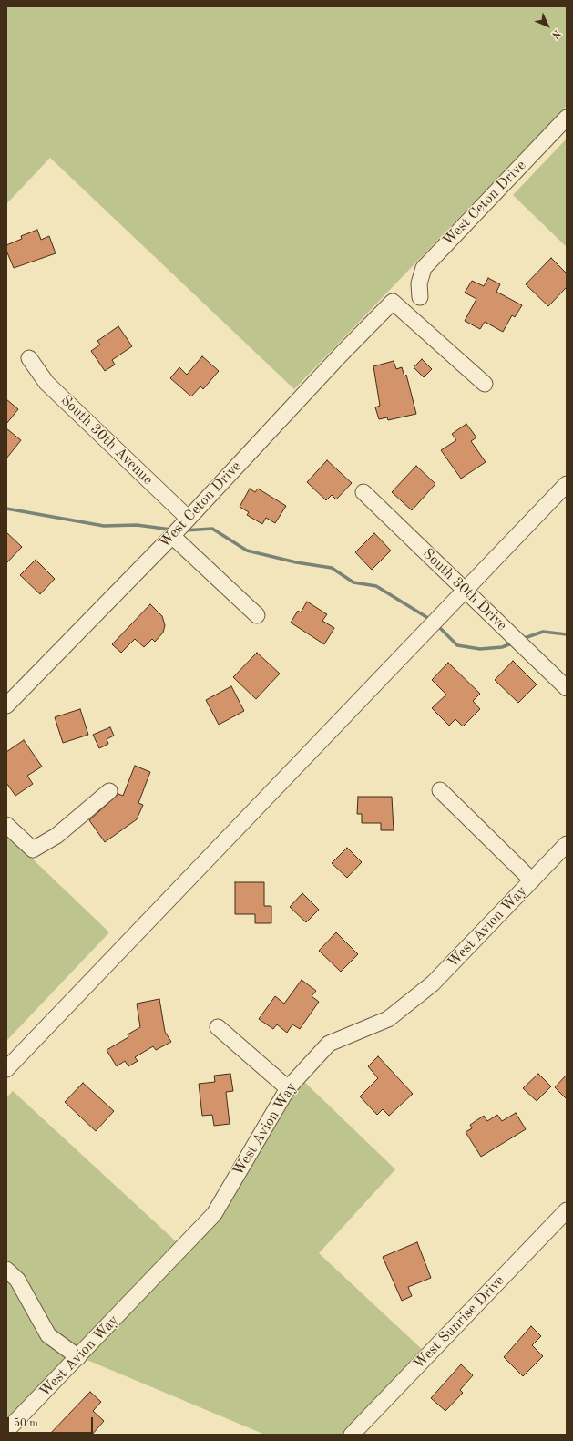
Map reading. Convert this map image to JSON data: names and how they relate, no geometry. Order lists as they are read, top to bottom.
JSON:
{
  "streets": {
    "street": [
      "West Ceton Drive",
      "South 30th Avenue",
      "South 30th Drive",
      "West Avion Way",
      "West Sunrise Drive"
    ]
  },
  "crossings": [
    ["West Ceton Drive", "South 30th Avenue"]
  ],
  "scale_bar": "50 m",
  "north": "bottom right"
}
